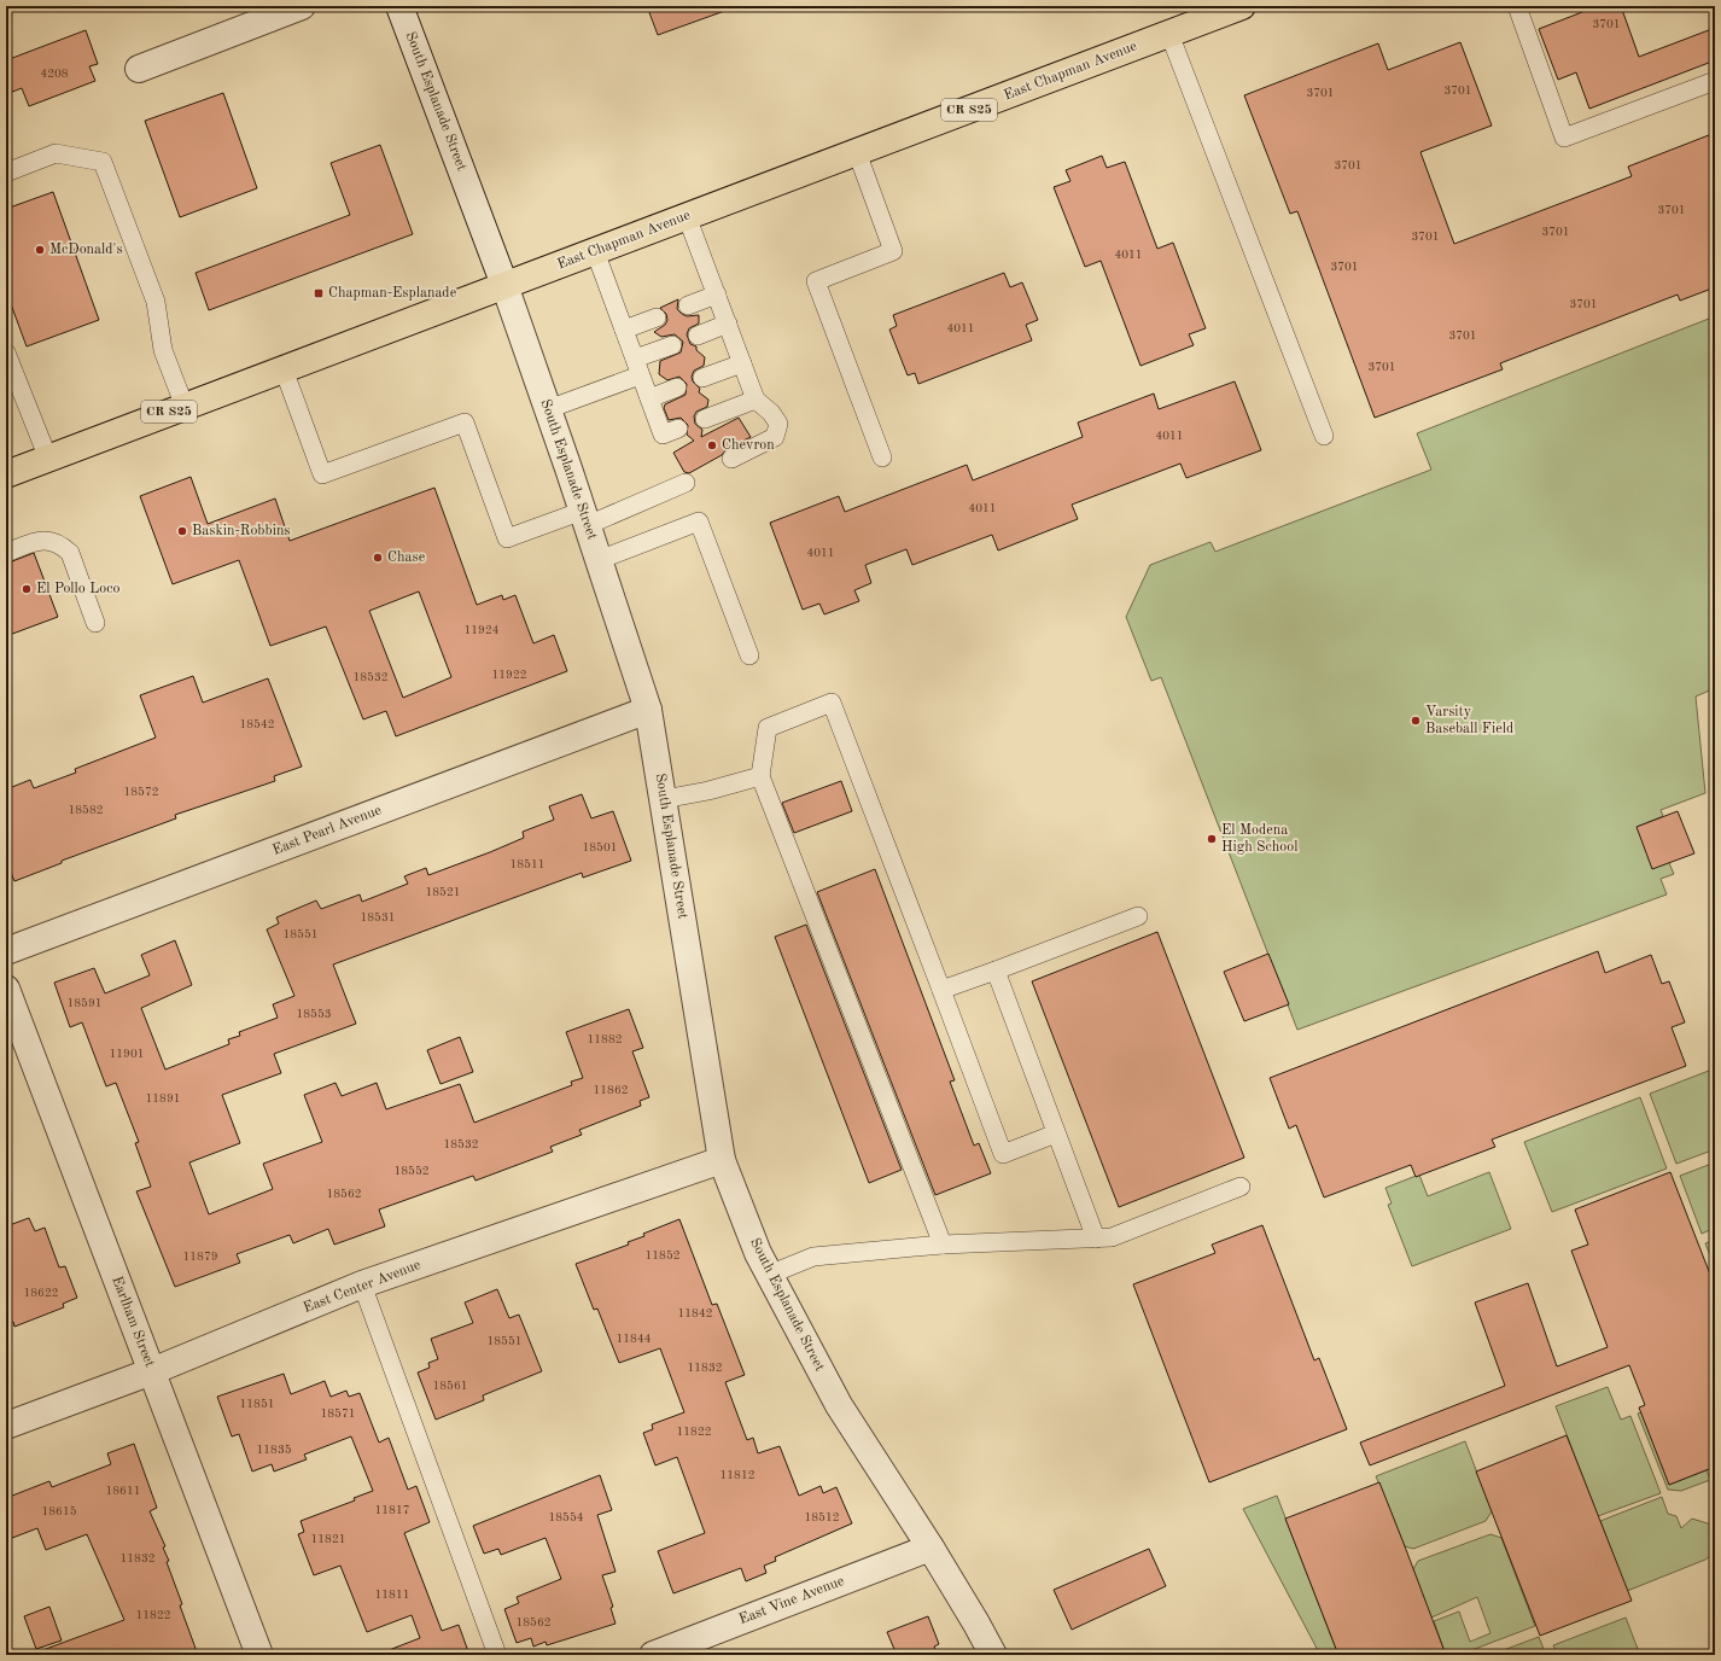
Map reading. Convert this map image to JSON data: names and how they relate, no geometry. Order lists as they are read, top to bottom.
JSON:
{
  "streets": {
    "main road": ["East Chapman Avenue", "CR S25"],
    "street": [
      "South Esplanade Street",
      "East Pearl Avenue",
      "East Center Avenue",
      "Earlham Street",
      "East Vine Avenue"
    ]
  },
  "crossings": [
    ["East Chapman Avenue", "South Esplanade Street"],
    ["South Esplanade Street", "East Pearl Avenue"],
    ["South Esplanade Street", "East Center Avenue"],
    ["South Esplanade Street", "East Vine Avenue"],
    ["East Center Avenue", "Earlham Street"]
  ],
  "places": {
    "other": [
      "McDonald's",
      "Chevron",
      "Baskin-Robbins",
      "Chase",
      "El Pollo Loco",
      "Varsity Baseball Field",
      "El Modena High School"
    ],
    "transit": ["Chapman-Esplanade"]
  },
  "house_numbers": [
    "3701",
    "4208",
    "3701",
    "3701",
    "3701",
    "3701",
    "3701",
    "3701",
    "4011",
    "3701",
    "3701",
    "4011",
    "3701",
    "3701",
    "4011",
    "4011",
    "4011",
    "11924",
    "11922",
    "18532",
    "18542",
    "18572",
    "18582",
    "18501",
    "18511",
    "18521",
    "18531",
    "18551",
    "18591",
    "18553",
    "11882",
    "11901",
    "11862",
    "11891",
    "18532",
    "18552",
    "18562",
    "11852",
    "11879",
    "18622",
    "11842",
    "11844",
    "18551",
    "11832",
    "18561",
    "11851",
    "18571",
    "11822",
    "11835",
    "11812",
    "18611",
    "11817",
    "18615",
    "18554",
    "18512",
    "11821",
    "11832",
    "11811",
    "11822",
    "18562"
  ]
}
